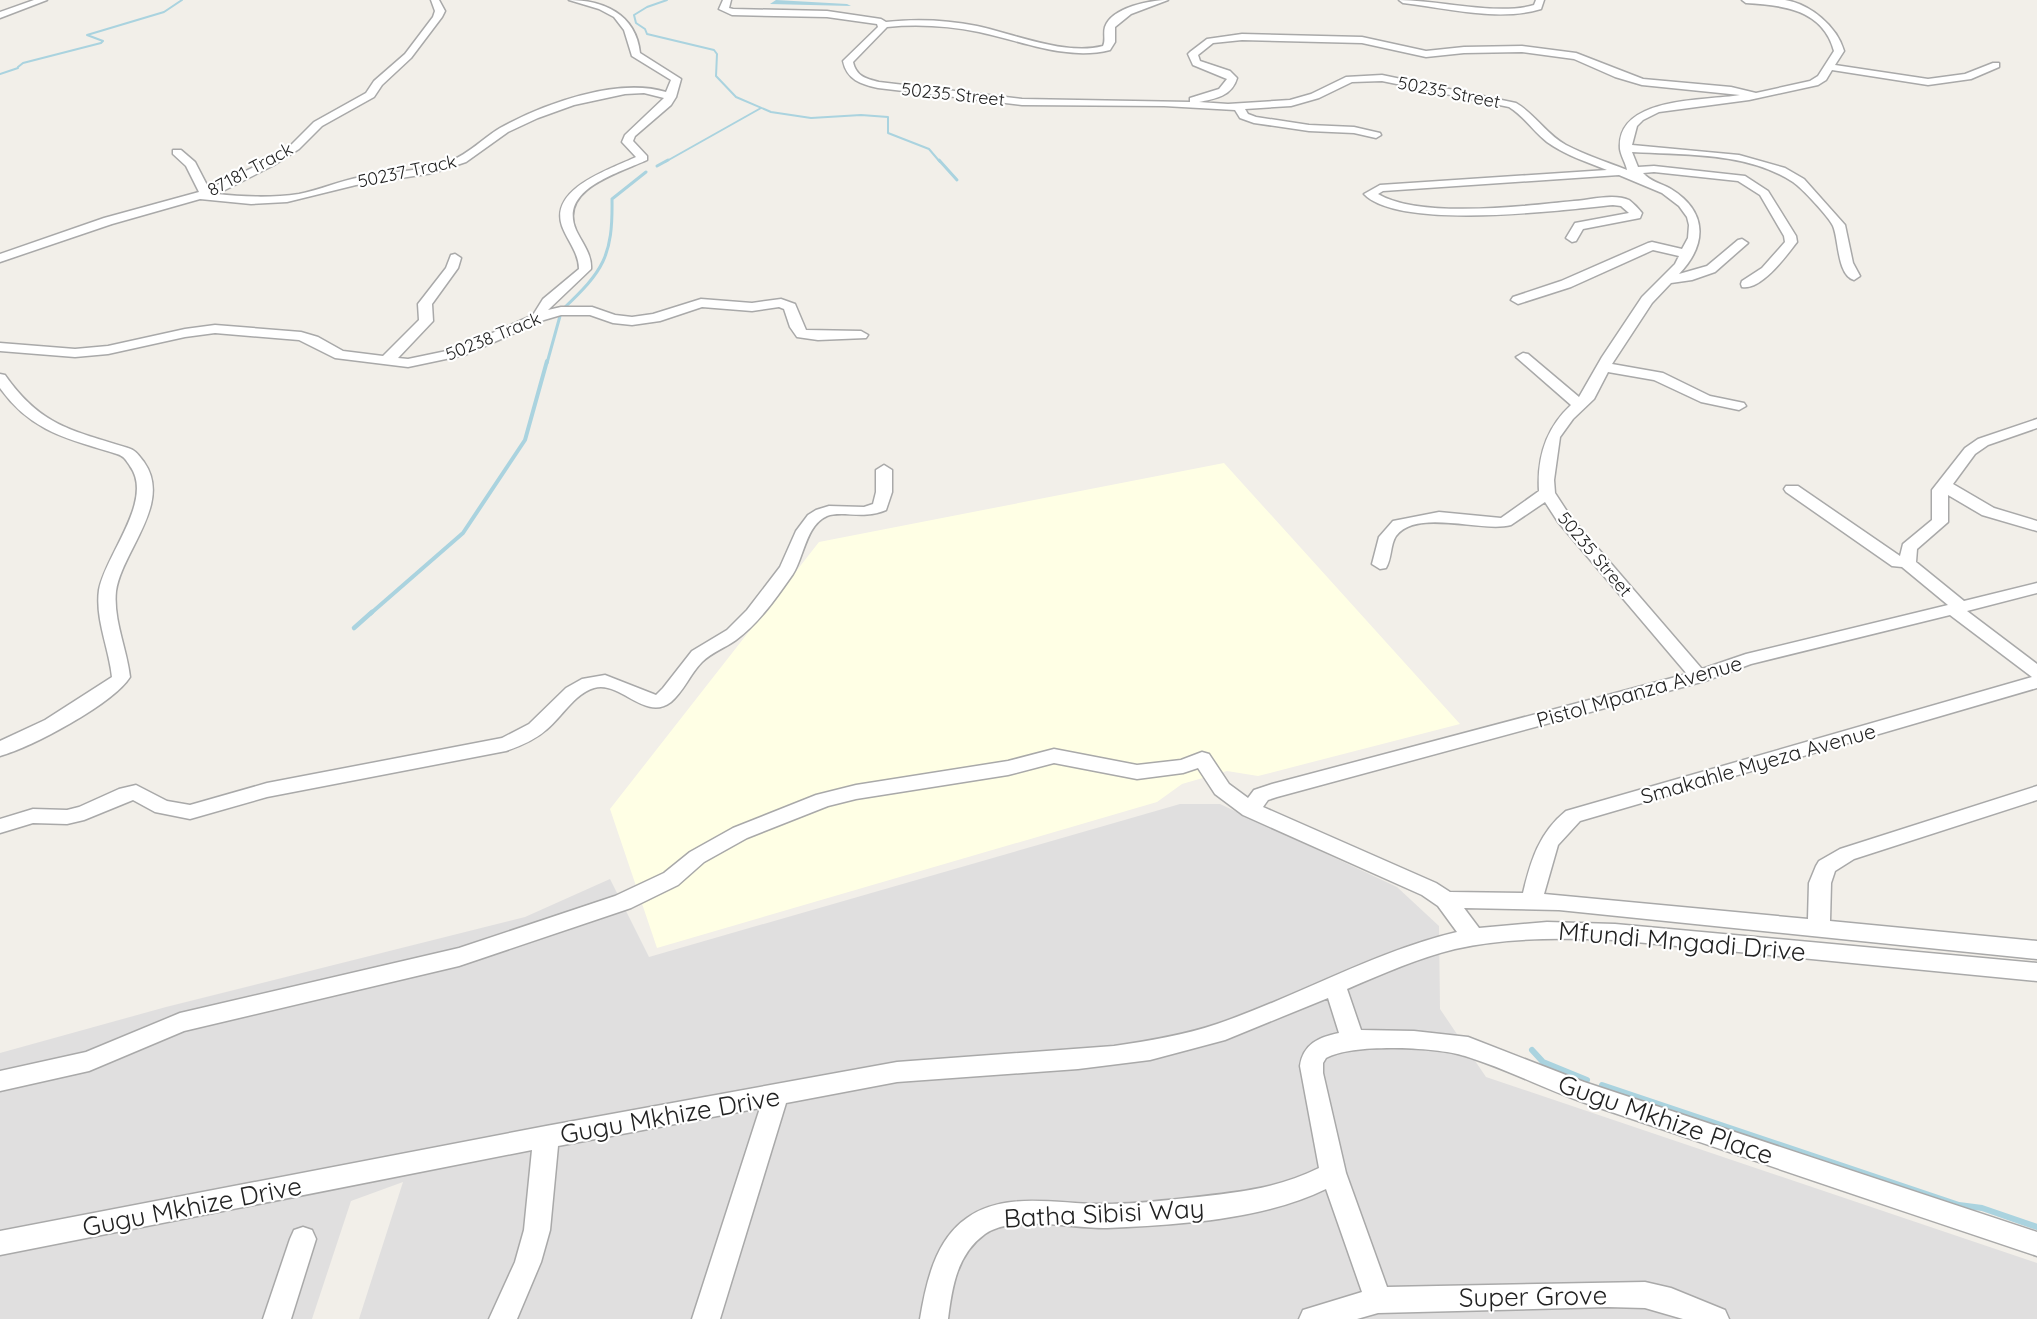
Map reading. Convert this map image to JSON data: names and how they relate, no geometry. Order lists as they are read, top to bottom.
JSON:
{
  "streets": {
    "street": [
      "50235 Street",
      "87181 Track",
      "50237 Track",
      "50238 Track",
      "Pistol Mpanza Avenue",
      "Smakahle Myeza Avenue",
      "Mfundi Mngadi Drive",
      "Gugu Mkhize Drive",
      "Gugu Mkhize Place",
      "Batha Sibisi Way",
      "Super Grove"
    ]
  },
  "crossings": [
    ["50235 Street", "Pistol Mpanza Avenue"],
    ["87181 Track", "50237 Track"],
    ["Mfundi Mngadi Drive", "Gugu Mkhize Drive"],
    ["Gugu Mkhize Place", "Batha Sibisi Way"]
  ]
}
